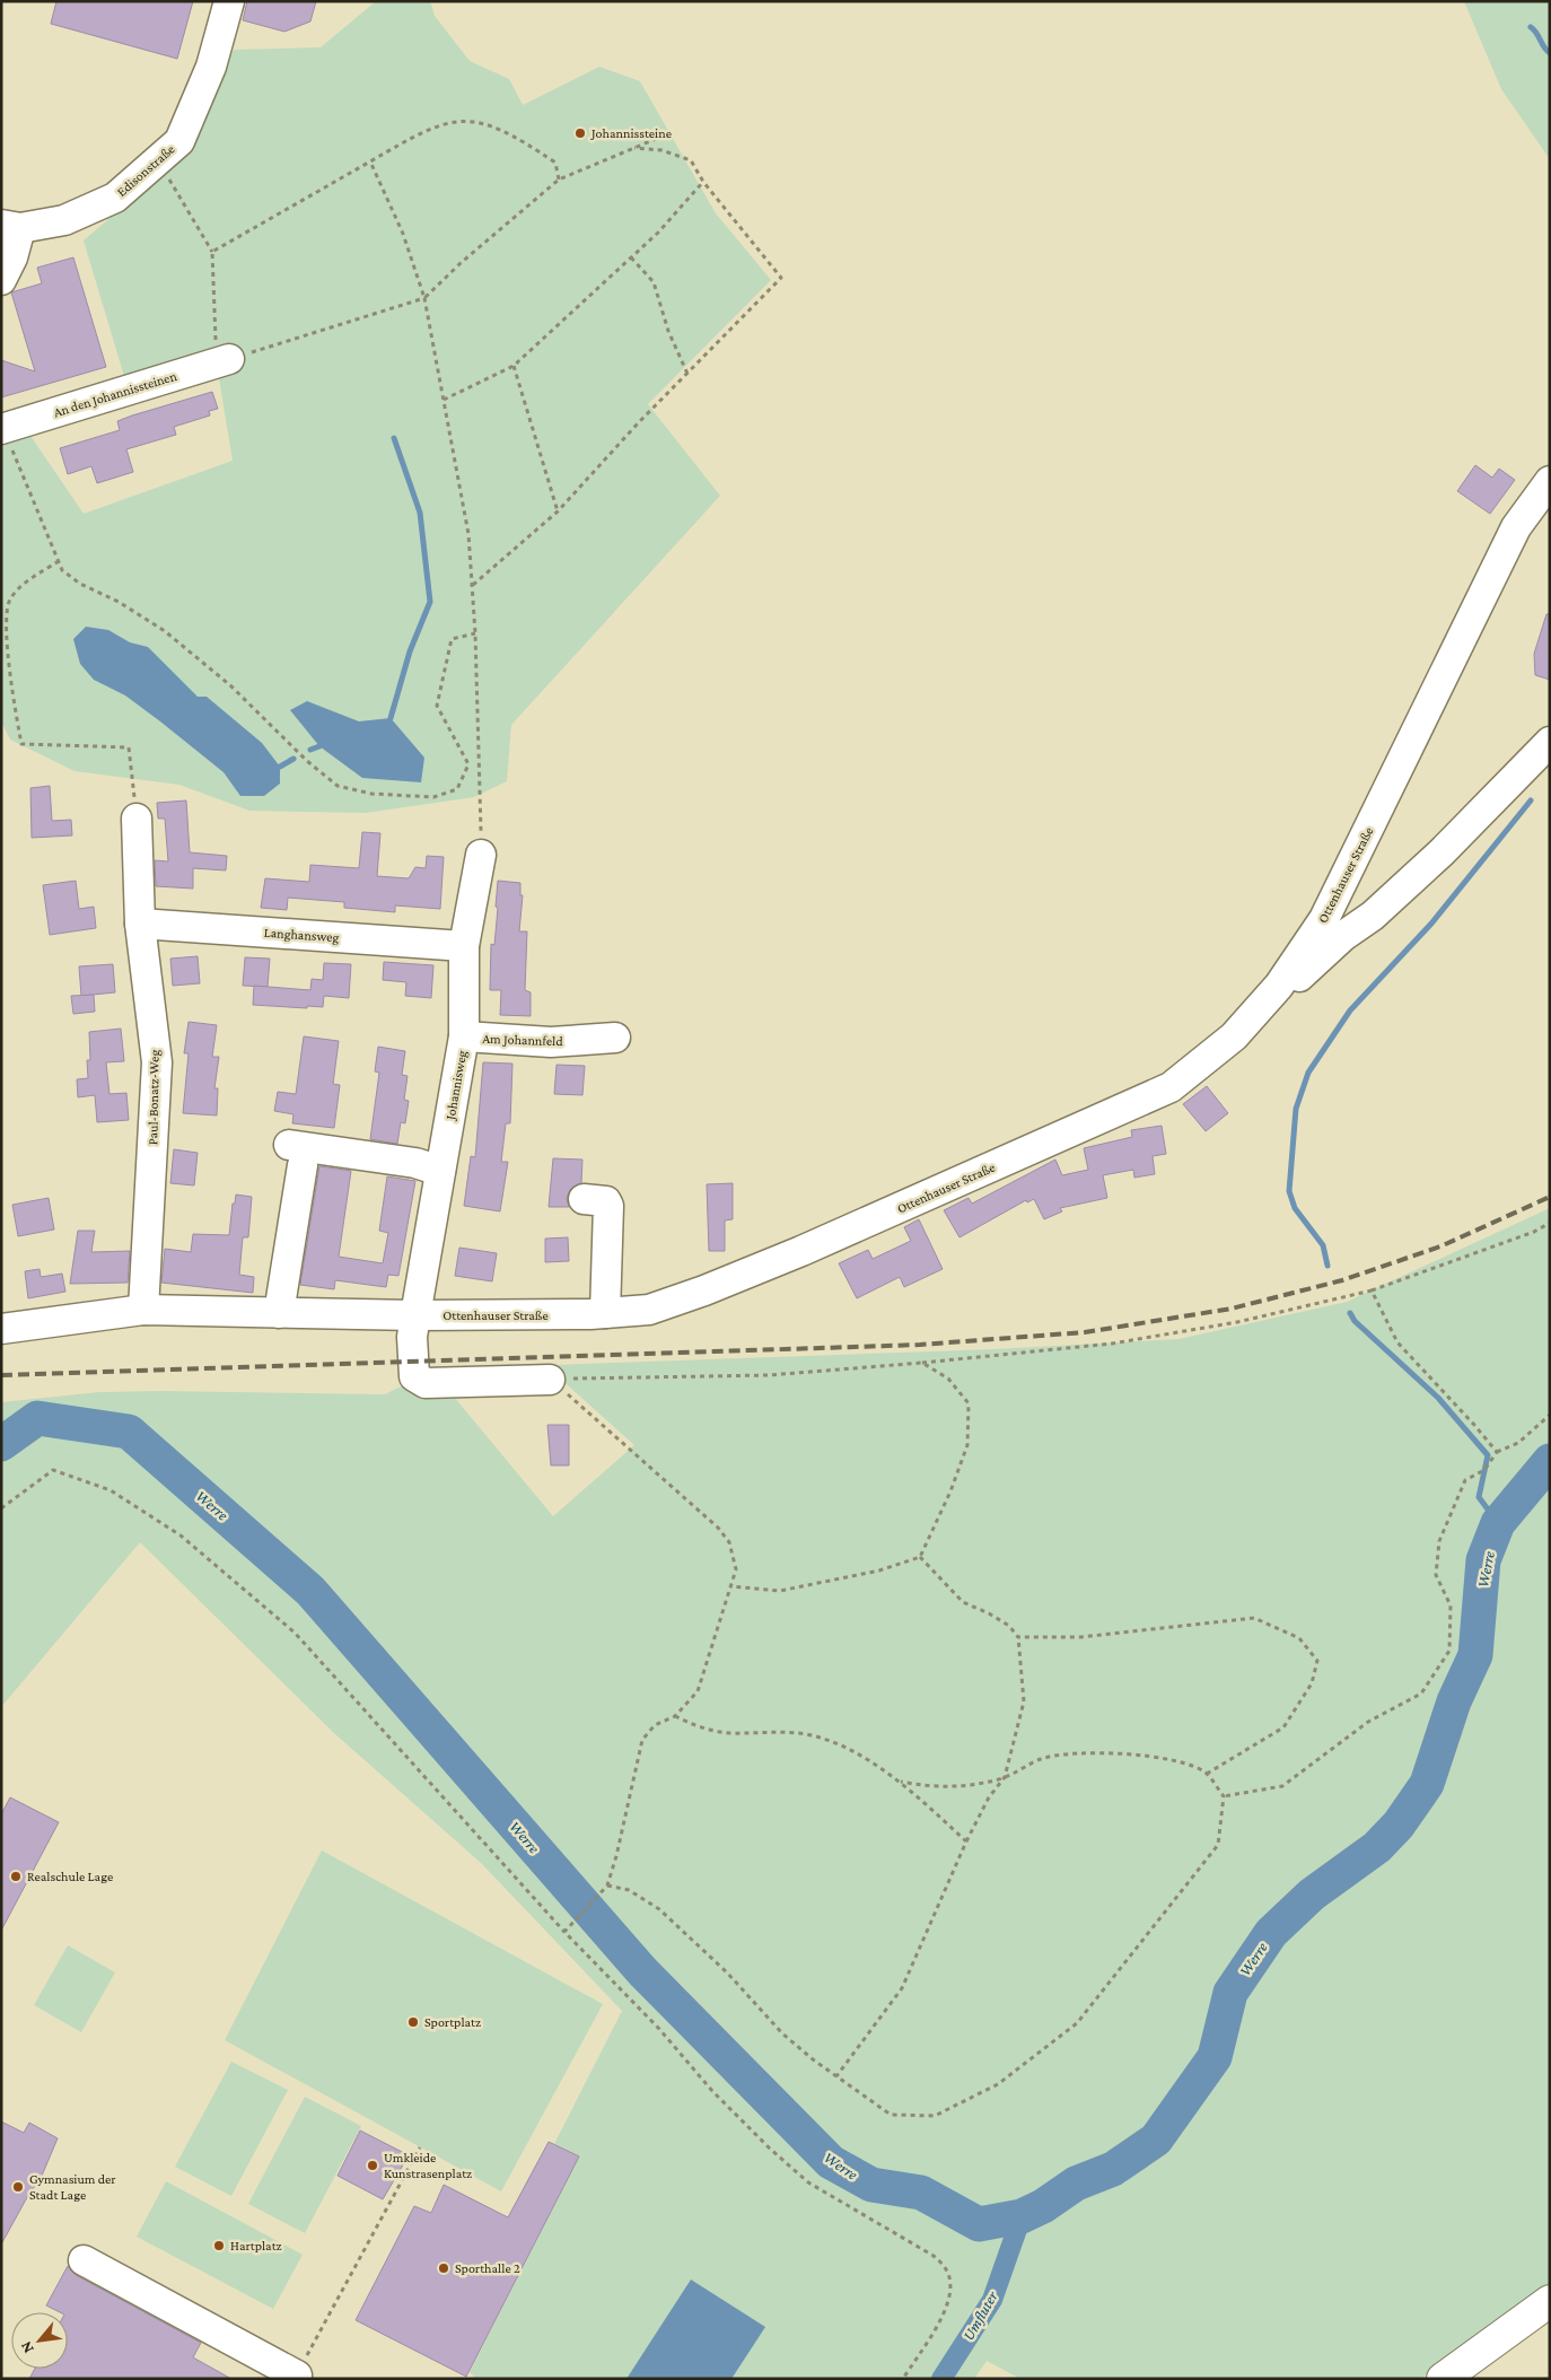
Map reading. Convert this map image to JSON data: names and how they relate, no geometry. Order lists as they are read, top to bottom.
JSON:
{
  "streets": {
    "street": [
      "Edisonstraße",
      "An den Johannissteinen",
      "Ottenhauser Straße",
      "Langhansweg",
      "Am Johannfeld",
      "Johannisweg",
      "Paul-Bonatz-Weg"
    ]
  },
  "crossings": [
    ["Ottenhauser Straße", "Johannisweg"],
    ["Ottenhauser Straße", "Paul-Bonatz-Weg"],
    ["Langhansweg", "Johannisweg"],
    ["Langhansweg", "Paul-Bonatz-Weg"],
    ["Am Johannfeld", "Johannisweg"]
  ],
  "water": ["Werre", "Umfluter"],
  "places": [
    "Johannissteine",
    "Realschule Lage",
    "Sportplatz",
    "Umkleide Kunstrasenplatz",
    "Gymnasium der Stadt Lage",
    "Hartplatz",
    "Sporthalle 2"
  ],
  "north": "bottom left"
}
